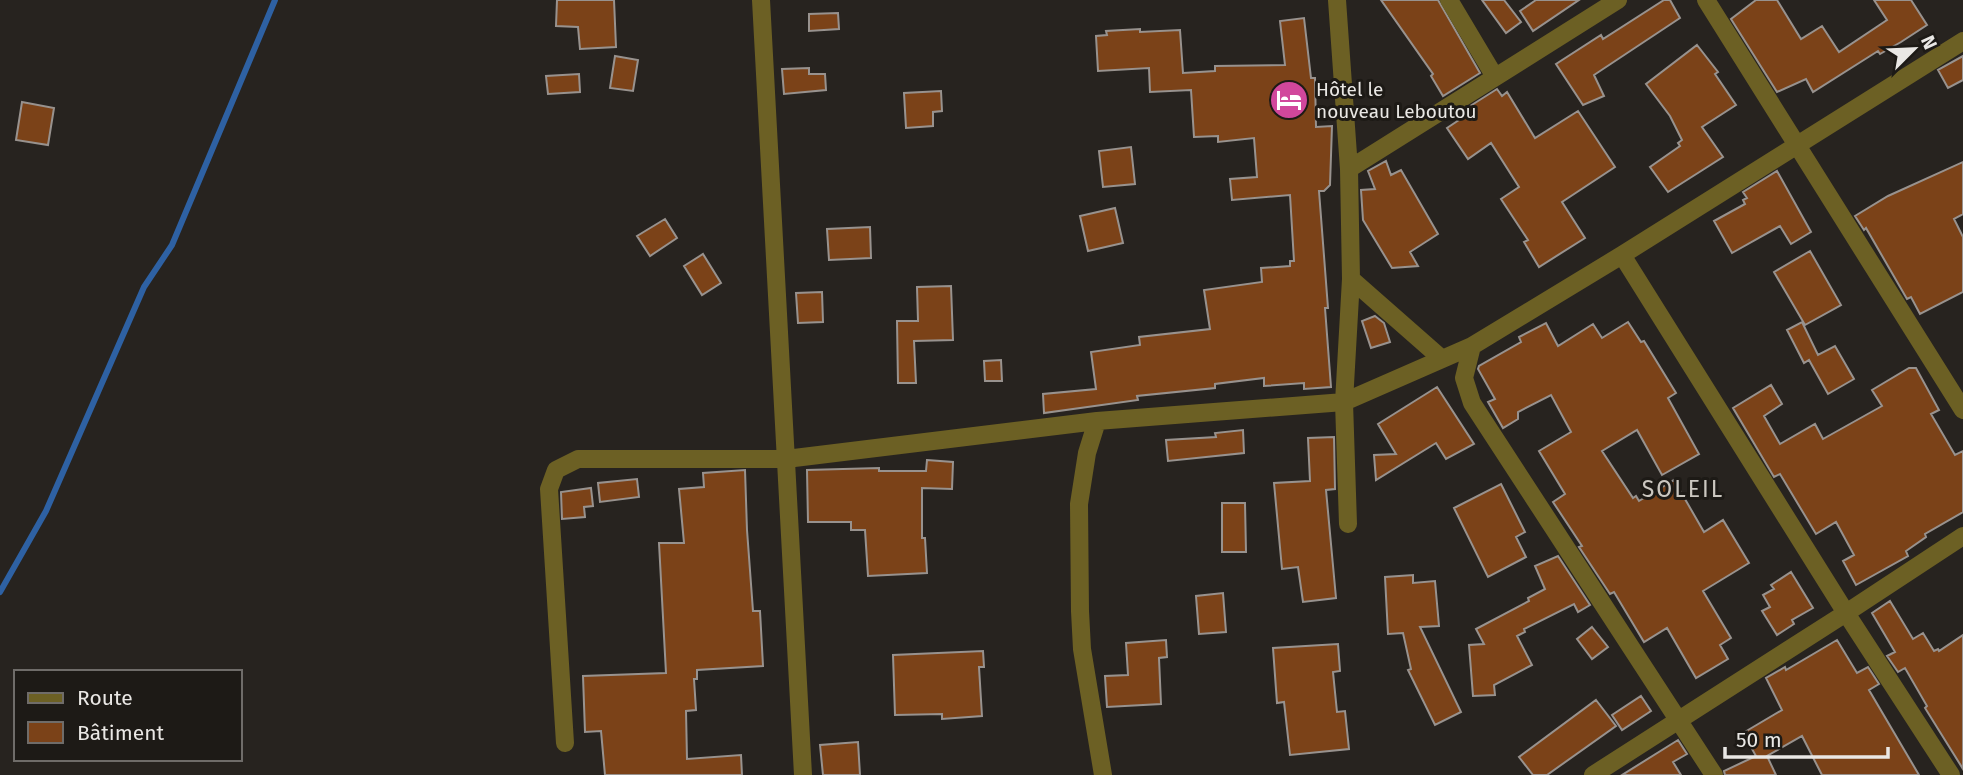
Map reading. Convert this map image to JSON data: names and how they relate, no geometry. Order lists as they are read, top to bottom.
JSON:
{
  "districts": ["SOLEIL"],
  "places": {
    "hotel": ["Hôtel le nouveau Leboutou"]
  },
  "legend": ["Route", "Bâtiment"],
  "scale_bar": "50 m",
  "north": "top right"
}
